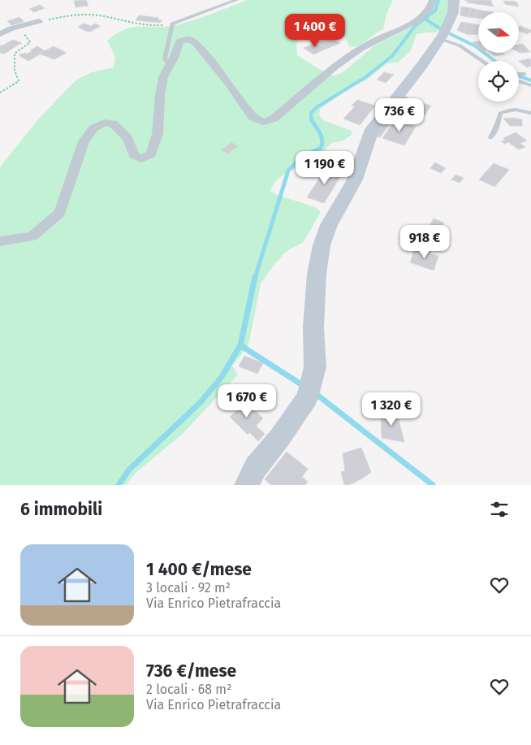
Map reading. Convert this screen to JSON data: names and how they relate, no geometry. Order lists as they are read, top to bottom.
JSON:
{
  "north": "right",
  "page": {
    "price": [
      "1 400 €",
      "736 €",
      "1 190 €",
      "918 €",
      "1 670 €",
      "1 320 €"
    ],
    "heading": "6 immobili",
    "list": [
      {
        "name": "1 400 €/mese",
        "note": "3 locali · 92 m² · Via Enrico Pietrafraccia"
      },
      {
        "name": "736 €/mese",
        "note": "2 locali · 68 m² · Via Enrico Pietrafraccia"
      }
    ]
  }
}
